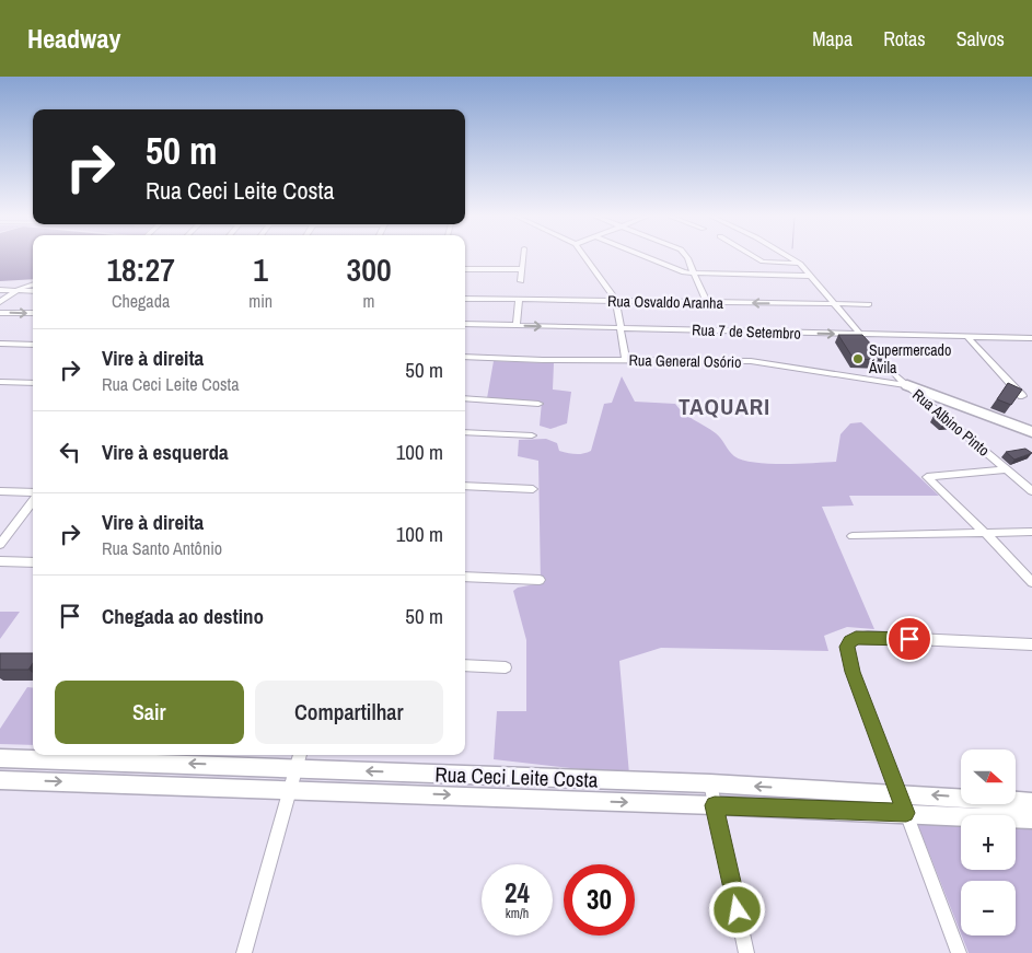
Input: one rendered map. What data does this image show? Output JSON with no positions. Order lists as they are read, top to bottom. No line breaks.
{"streets":{"street":["Rua Osvaldo Aranha","Rua 7 de Setembro","Rua General Osório","Rua Albino Pinto","Rua Ceci Leite Costa"]},"crossings":[["Rua Osvaldo Aranha","Rua Albino Pinto"],["Rua 7 de Setembro","Rua Albino Pinto"],["Rua General Osório","Rua Albino Pinto"]],"districts":["TAQUARI"],"places":["Supermercado Ávila"],"north":"right","page":{"header":"Headway","nav":["Mapa","Rotas","Salvos"],"turn":["50 m","Rua Ceci Leite Costa"],"eta":["18:27","Chegada","1","min","300","m"],"list":[{"name":"Vire à direita","note":"Rua Ceci Leite Costa","value":"50 m"},{"name":"Vire à esquerda","value":"100 m"},{"name":"Vire à direita","note":"Rua Santo Antônio","value":"100 m"},{"name":"Chegada ao destino","value":"50 m"}],"buttons":["Sair","Compartilhar"],"map_buttons":["+","−"],"speed":"24 km/h","limit":"30"}}
